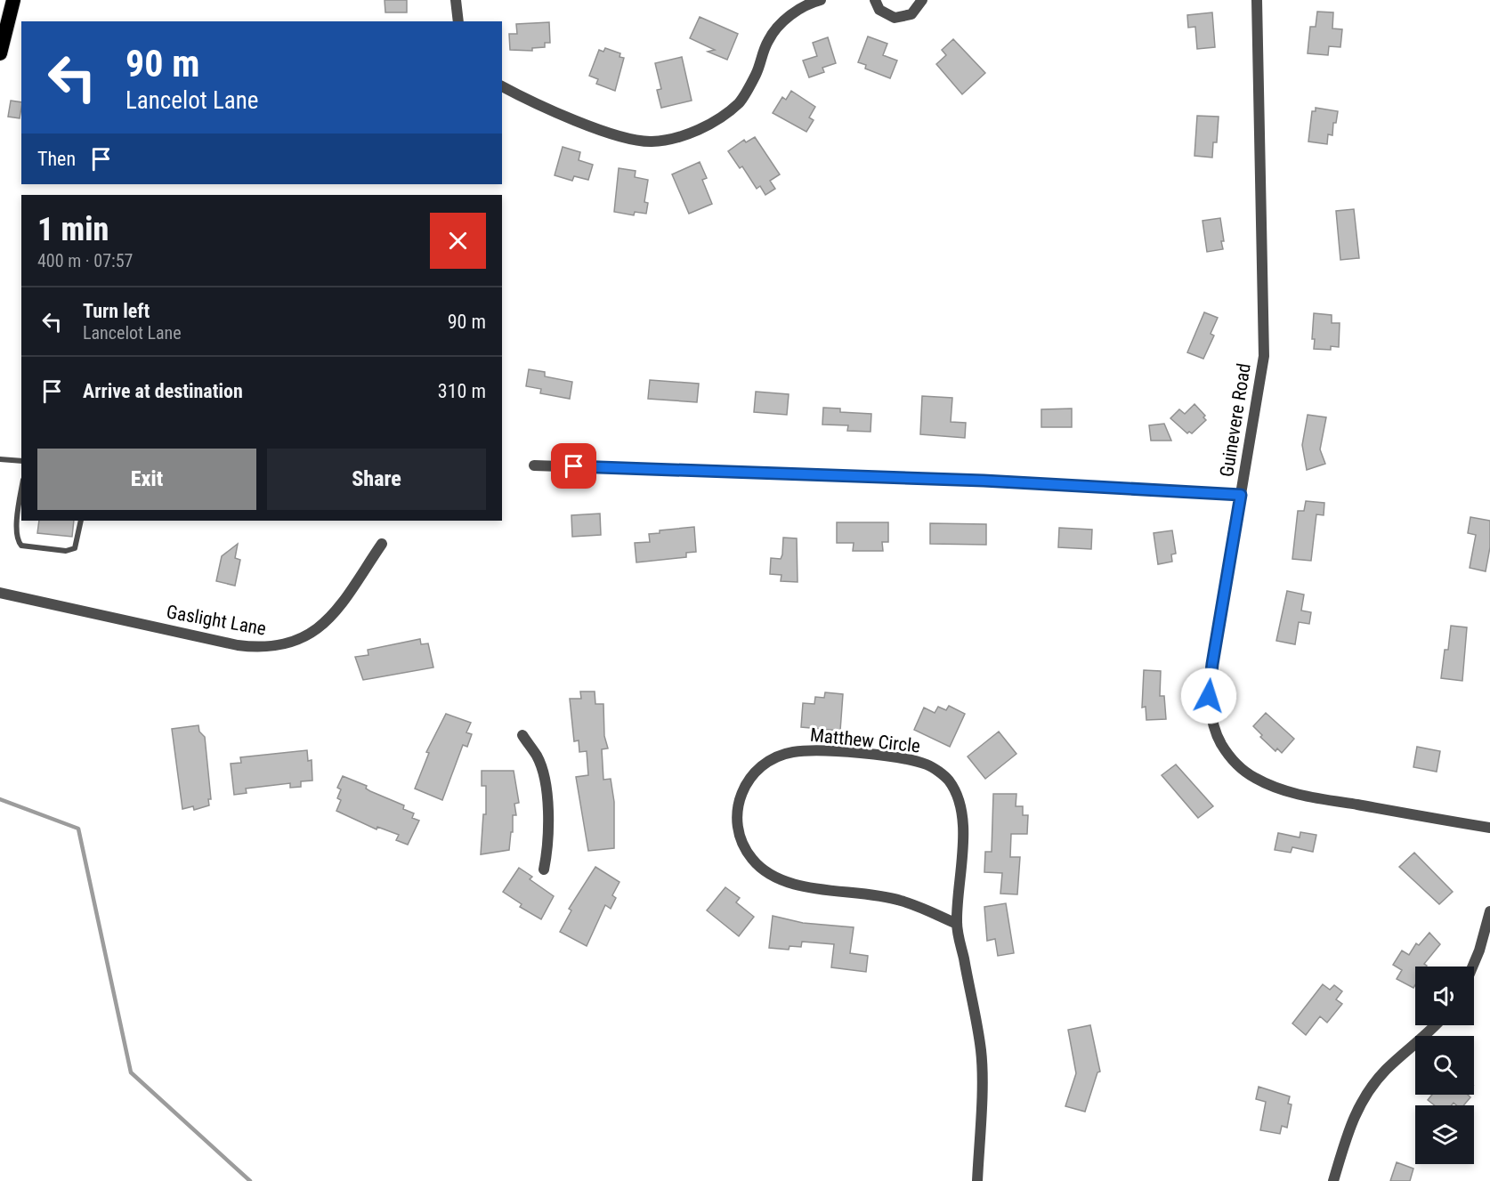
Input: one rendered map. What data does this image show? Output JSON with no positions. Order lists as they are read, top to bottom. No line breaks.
{"streets":{"street":["Guinevere Road","Gaslight Lane","Matthew Circle"]},"page":{"turn":["90 m","Lancelot Lane"],"then":"Then","heading":["1 min","400 m · 07:57"],"list":[{"name":"Turn left","note":"Lancelot Lane","value":"90 m"},{"name":"Arrive at destination","value":"310 m"}],"buttons":["Exit","Share"]}}
